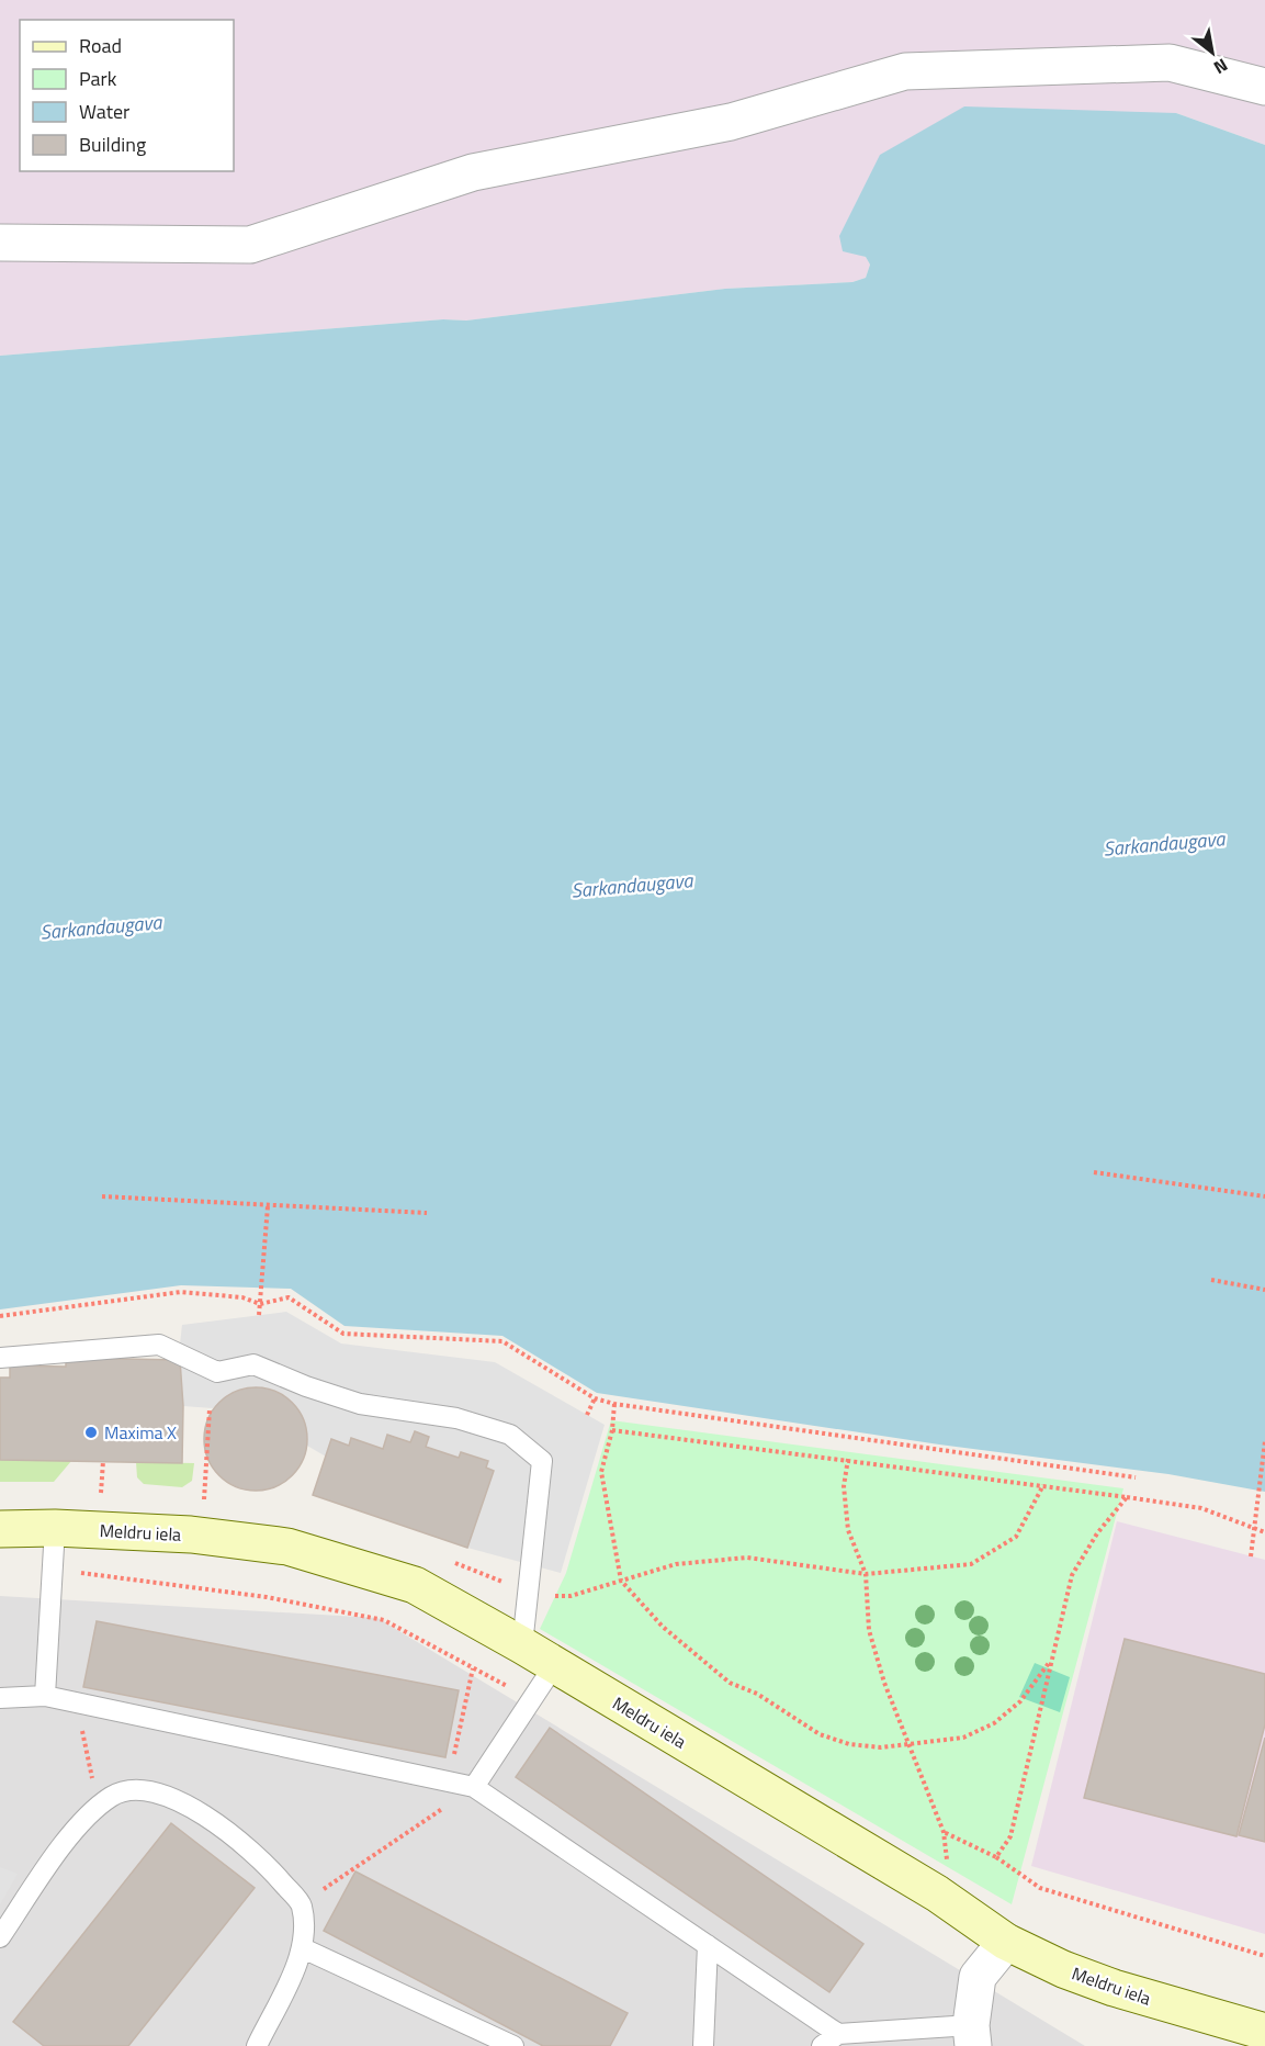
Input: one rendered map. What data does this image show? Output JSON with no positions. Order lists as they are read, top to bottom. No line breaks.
{"streets":{"street":["Meldru iela"]},"water":["Sarkandaugava"],"places":["Maxima X"],"legend":["Road","Park","Water","Building"],"north":"bottom right"}
